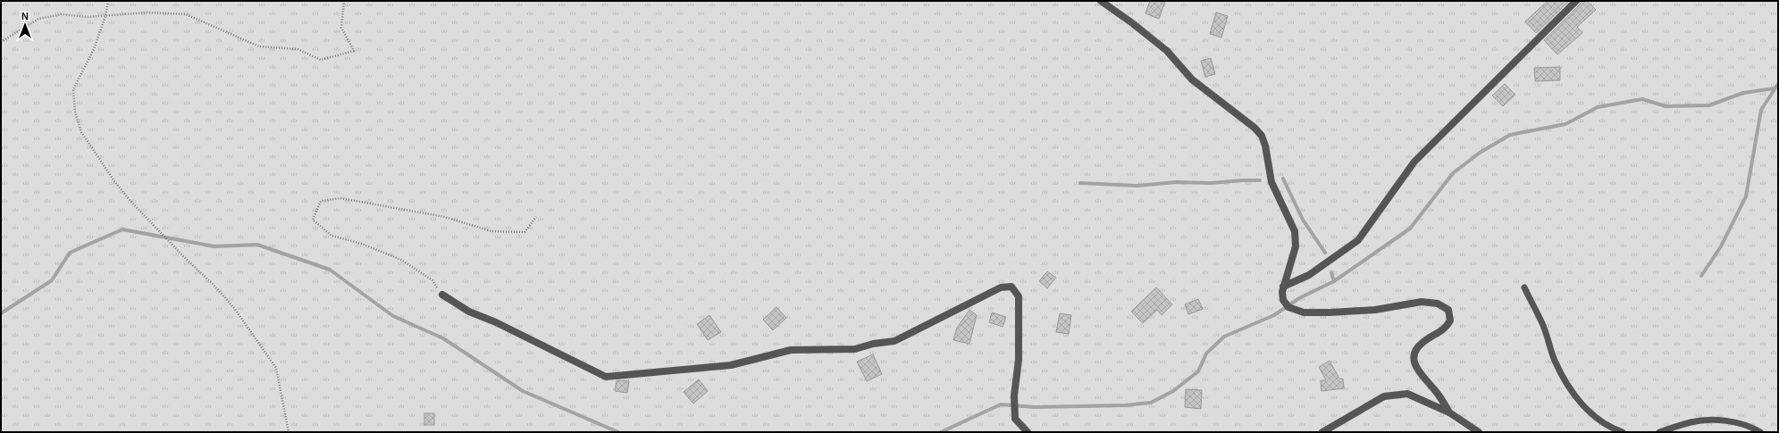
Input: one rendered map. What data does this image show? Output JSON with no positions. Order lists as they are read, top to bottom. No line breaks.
{"north":"top"}
